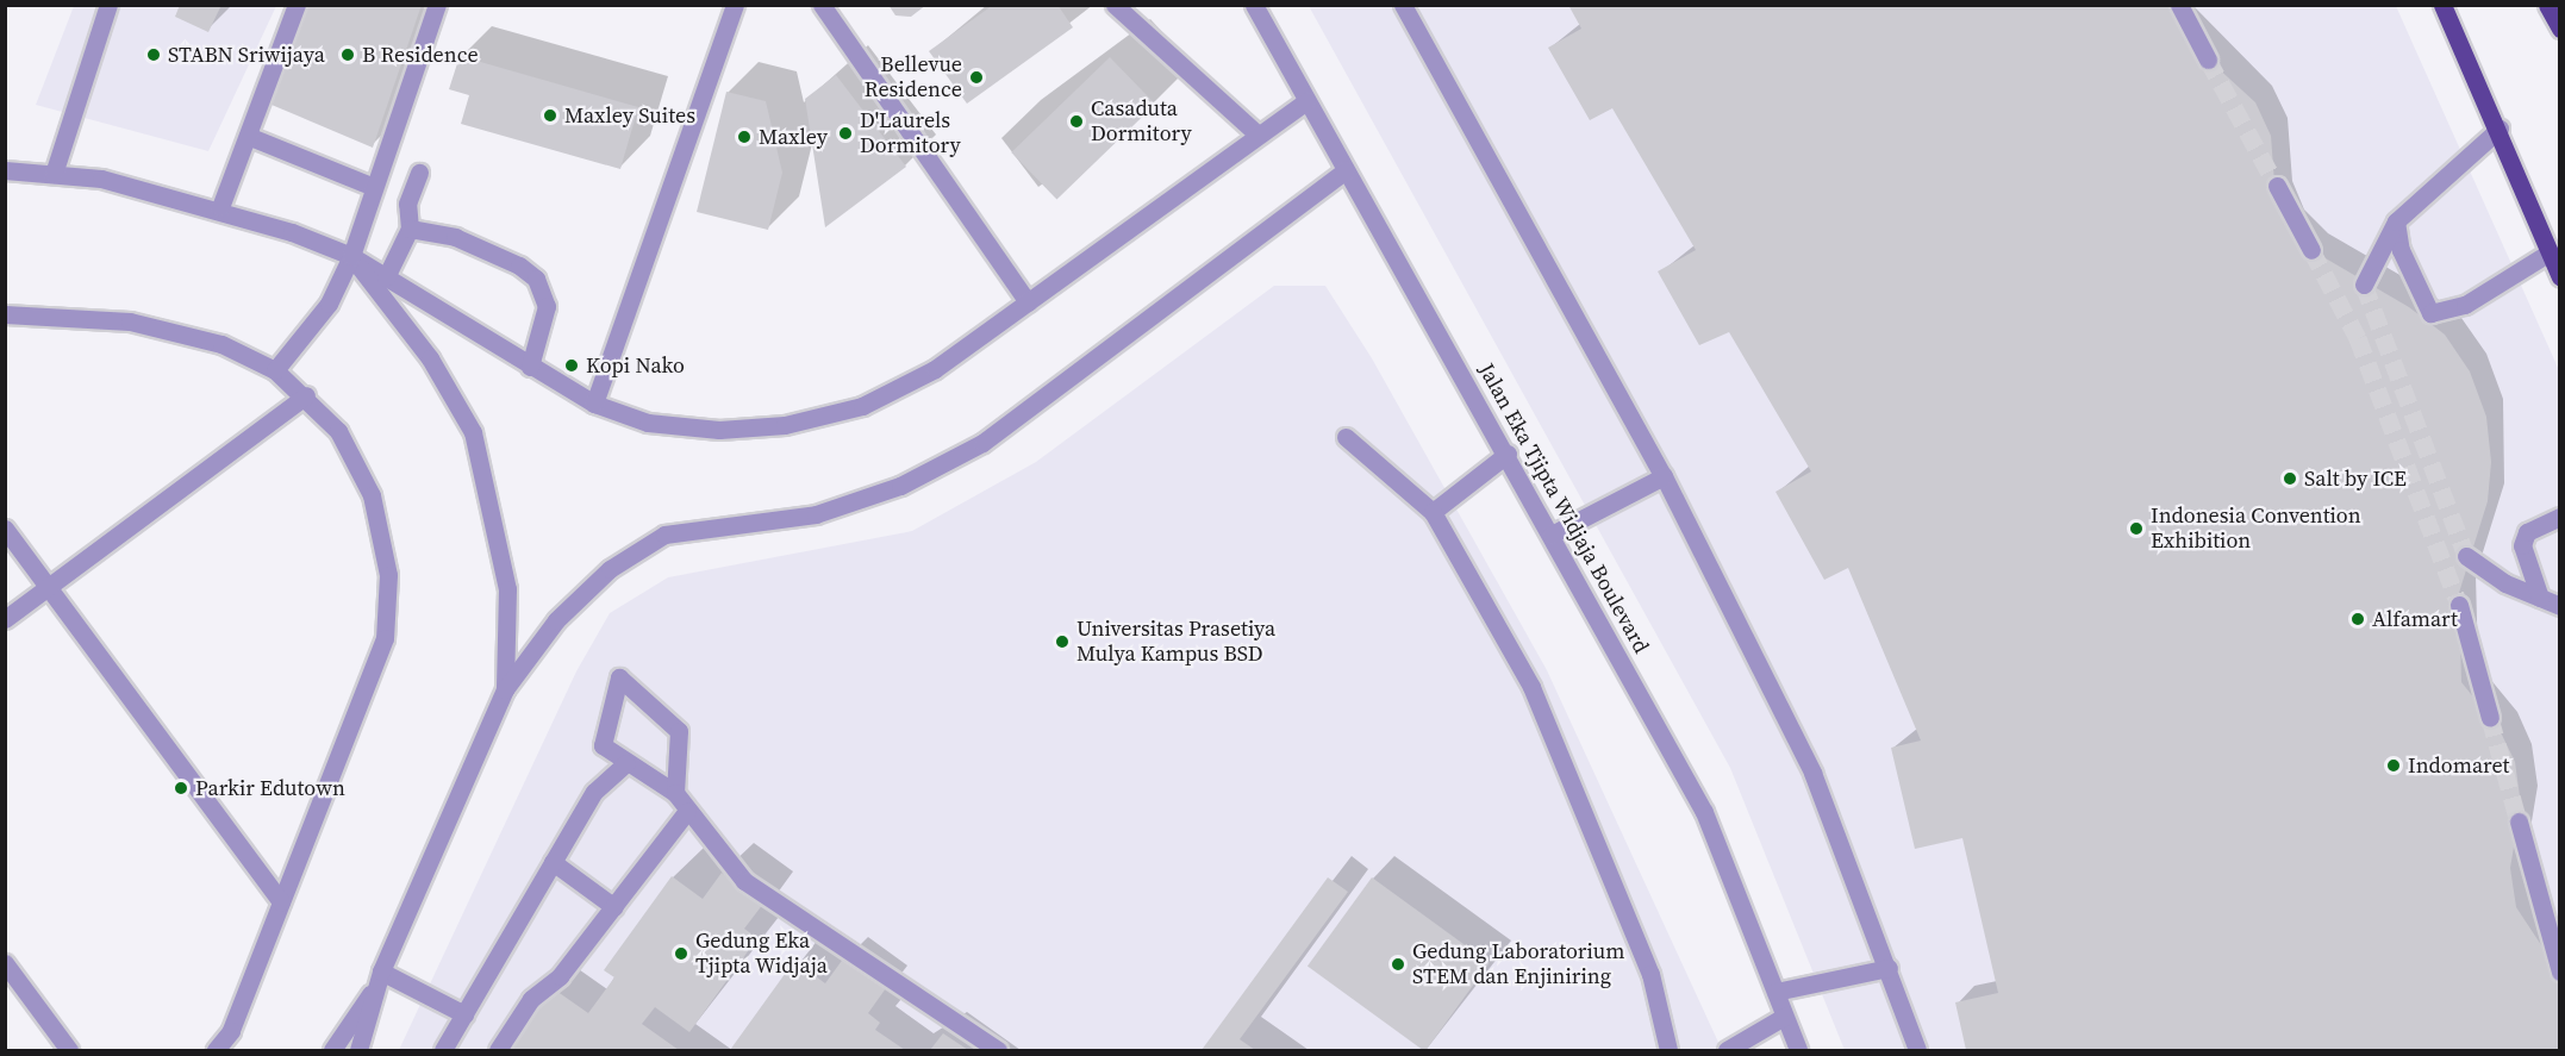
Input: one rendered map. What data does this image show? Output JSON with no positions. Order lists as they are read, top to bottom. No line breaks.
{"streets":{"street":["Jalan Eka Tjipta Widjaja Boulevard"]},"places":["STABN Sriwijaya","B Residence","Bellevue Residence","Maxley Suites","Casaduta Dormitory","D'Laurels Dormitory","Maxley","Kopi Nako","Salt by ICE","Indonesia Convention Exhibition","Alfamart","Universitas Prasetiya Mulya Kampus BSD","Indomaret","Parkir Edutown","Gedung Eka Tjipta Widjaja","Gedung Laboratorium STEM dan Enjiniring"]}
